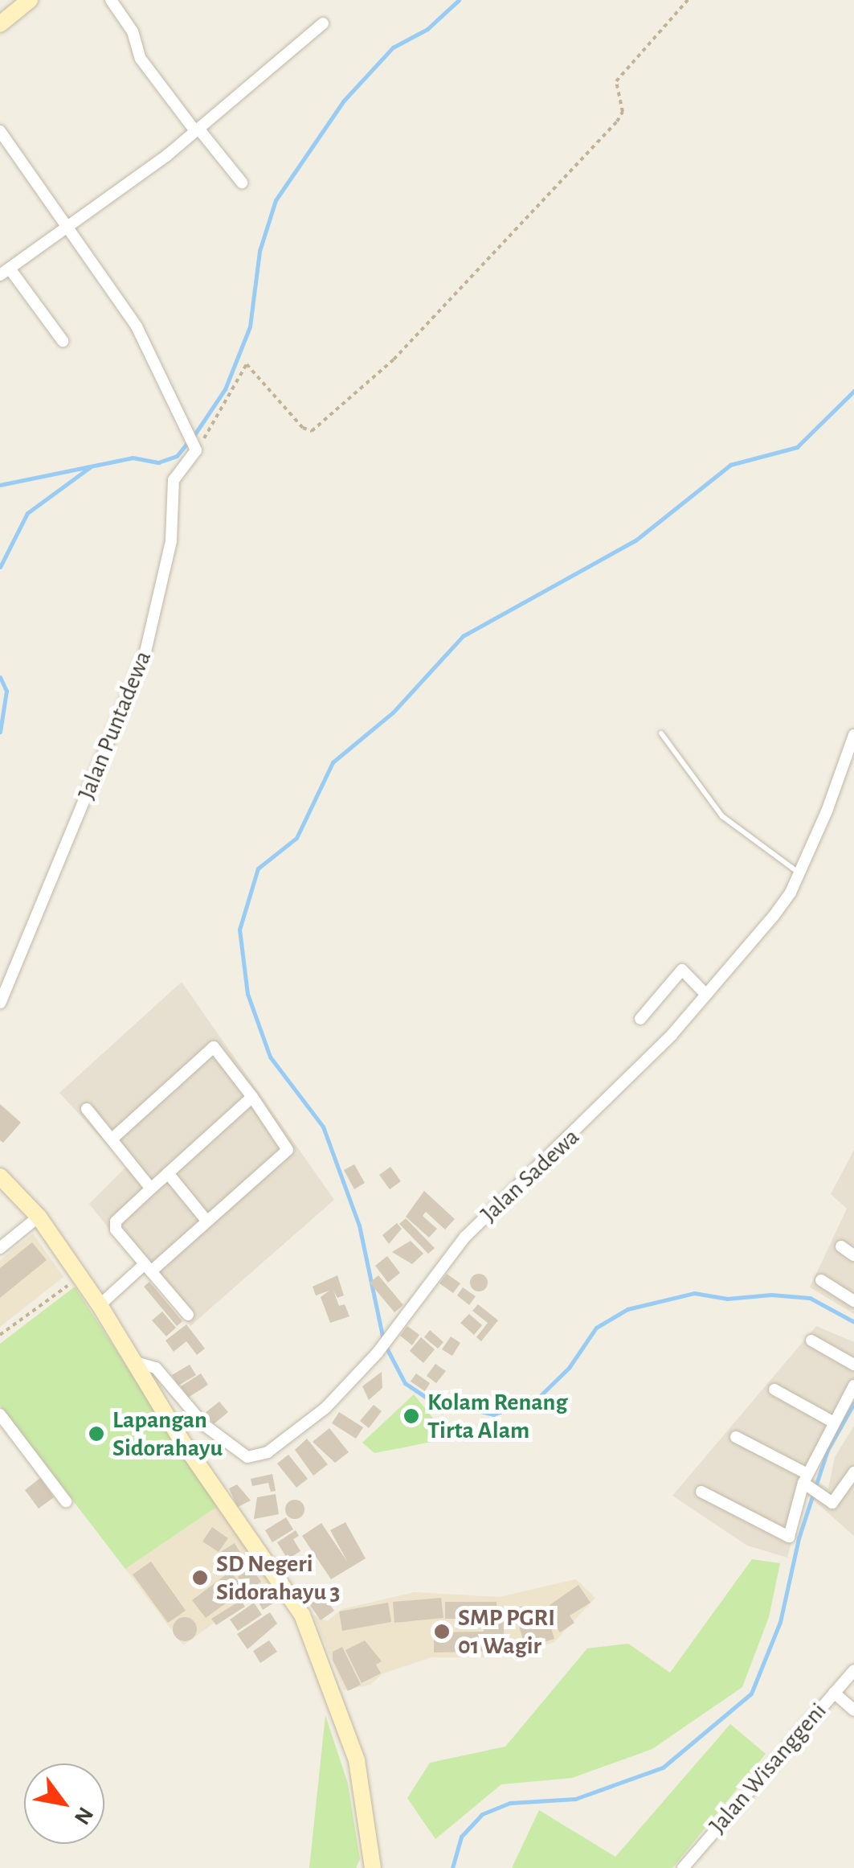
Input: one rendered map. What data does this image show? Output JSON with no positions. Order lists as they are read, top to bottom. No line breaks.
{"streets":{"street":["Jalan Puntadewa","Jalan Sadewa","Jalan Wisanggeni"]},"places":["Kolam Renang Tirta Alam","Lapangan Sidorahayu","SD Negeri Sidorahayu 3","SMP PGRI 01 Wagir"],"north":"bottom right"}
